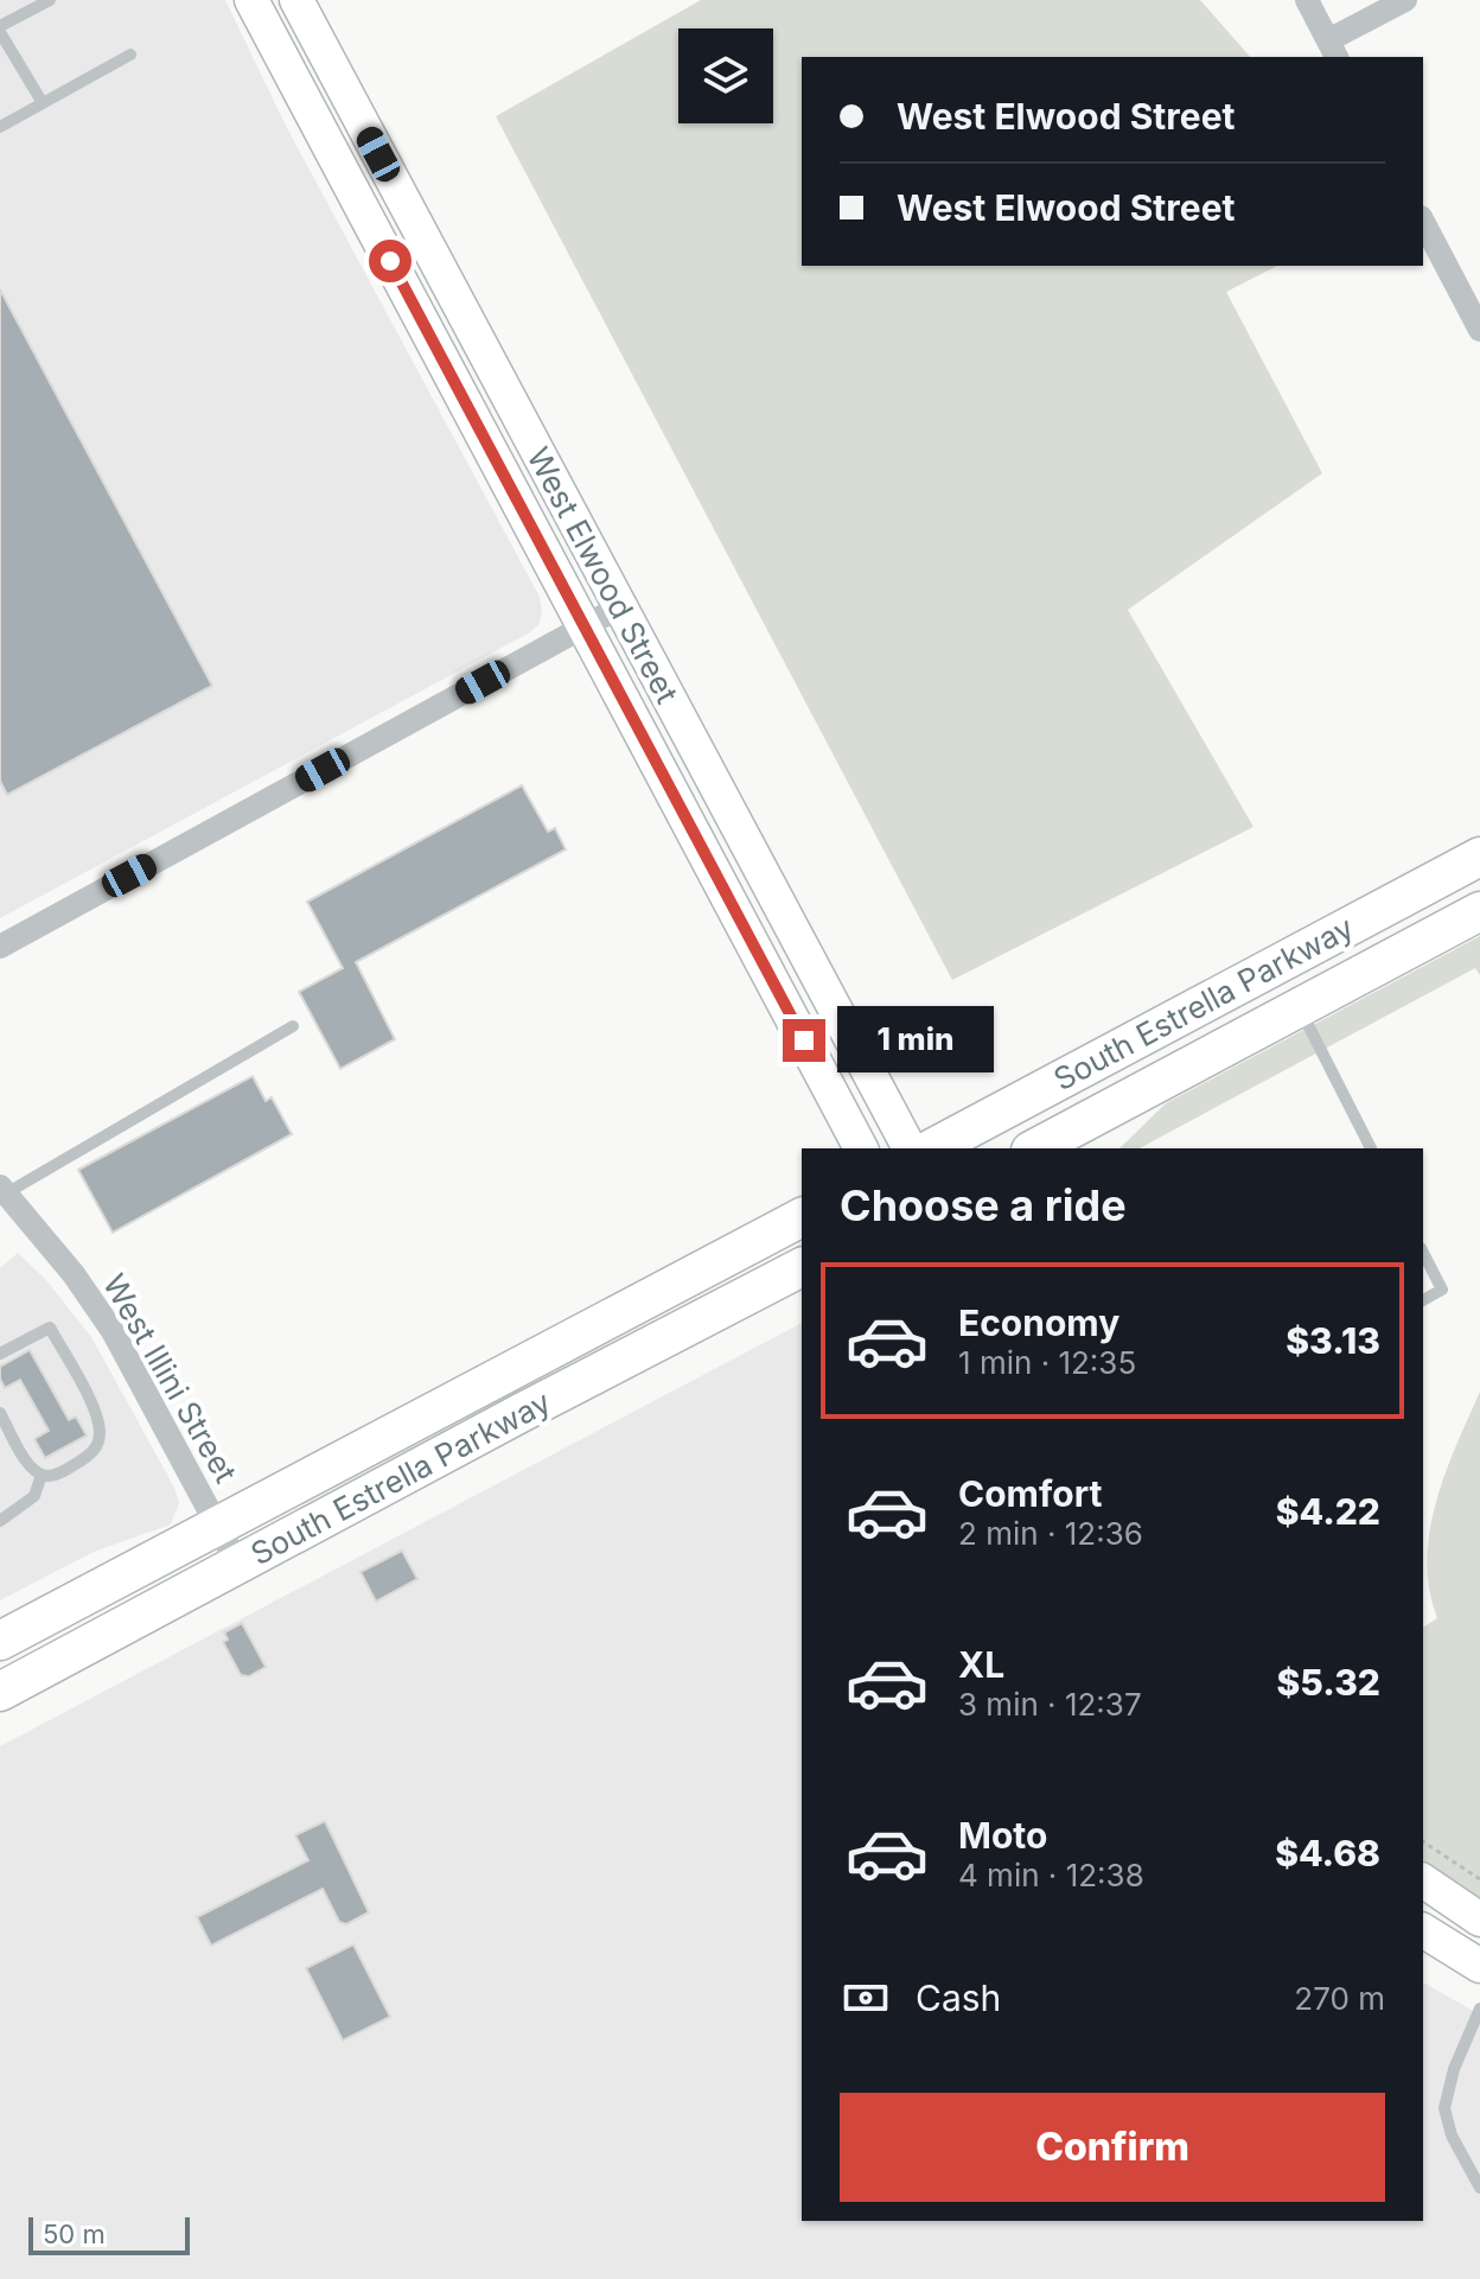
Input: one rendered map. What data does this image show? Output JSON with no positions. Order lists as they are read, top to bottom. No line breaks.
{"streets":{"main road":["West Elwood Street","South Estrella Parkway"],"street":["West Illini Street"]},"crossings":[["South Estrella Parkway","West Illini Street"]],"scale_bar":"50 m","page":{"banner":["West Elwood Street","West Elwood Street"],"bubble":"1 min","heading":"Choose a ride","list":[{"name":"Economy","note":"1 min · 12:35","value":"$3.13"},{"name":"Comfort","note":"2 min · 12:36","value":"$4.22"},{"name":"XL","note":"3 min · 12:37","value":"$5.32"},{"name":"Moto","note":"4 min · 12:38","value":"$4.68"}],"pay":["Cash","270 m"],"buttons":"Confirm","scale":"50 m"}}
